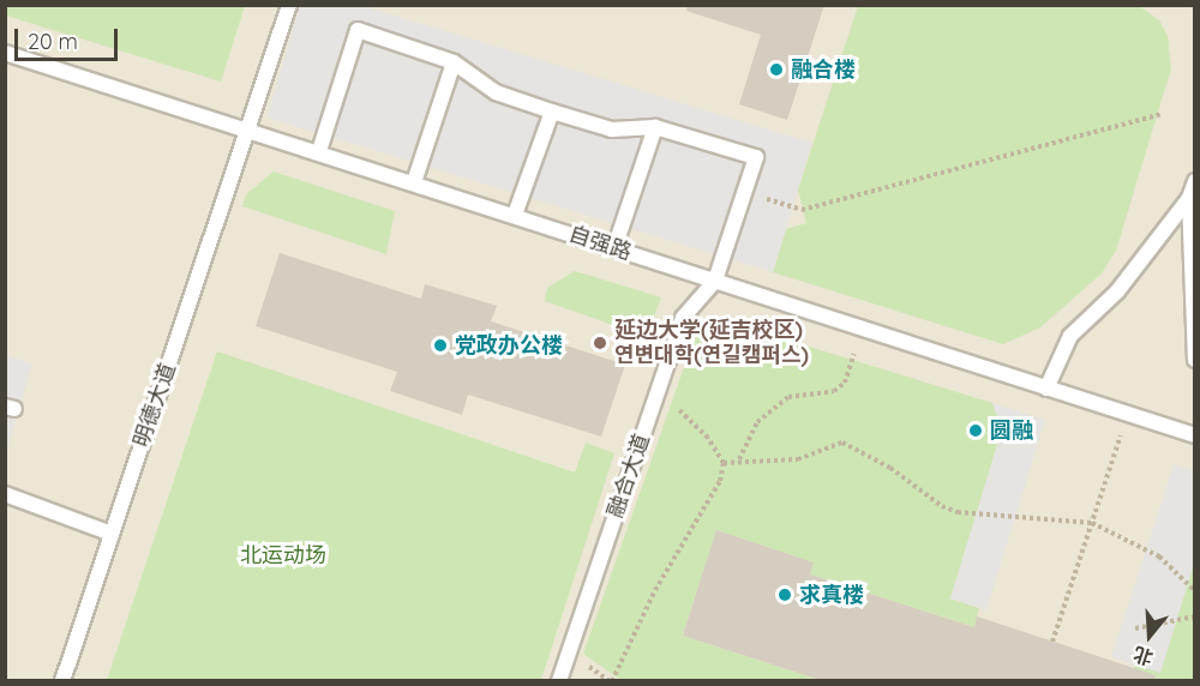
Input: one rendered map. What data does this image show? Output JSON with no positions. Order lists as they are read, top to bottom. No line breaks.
{"streets":{"lane":["自强路","明德大道","融合大道"]},"crossings":[["自强路","明德大道"],["自强路","融合大道"]],"parks":["北运动场"],"places":["融合楼","延边大学(延吉校区) 연변대학(연길캠퍼스)","党政办公楼","圆融","求真楼"],"scale_bar":"20 m","north":"bottom"}
